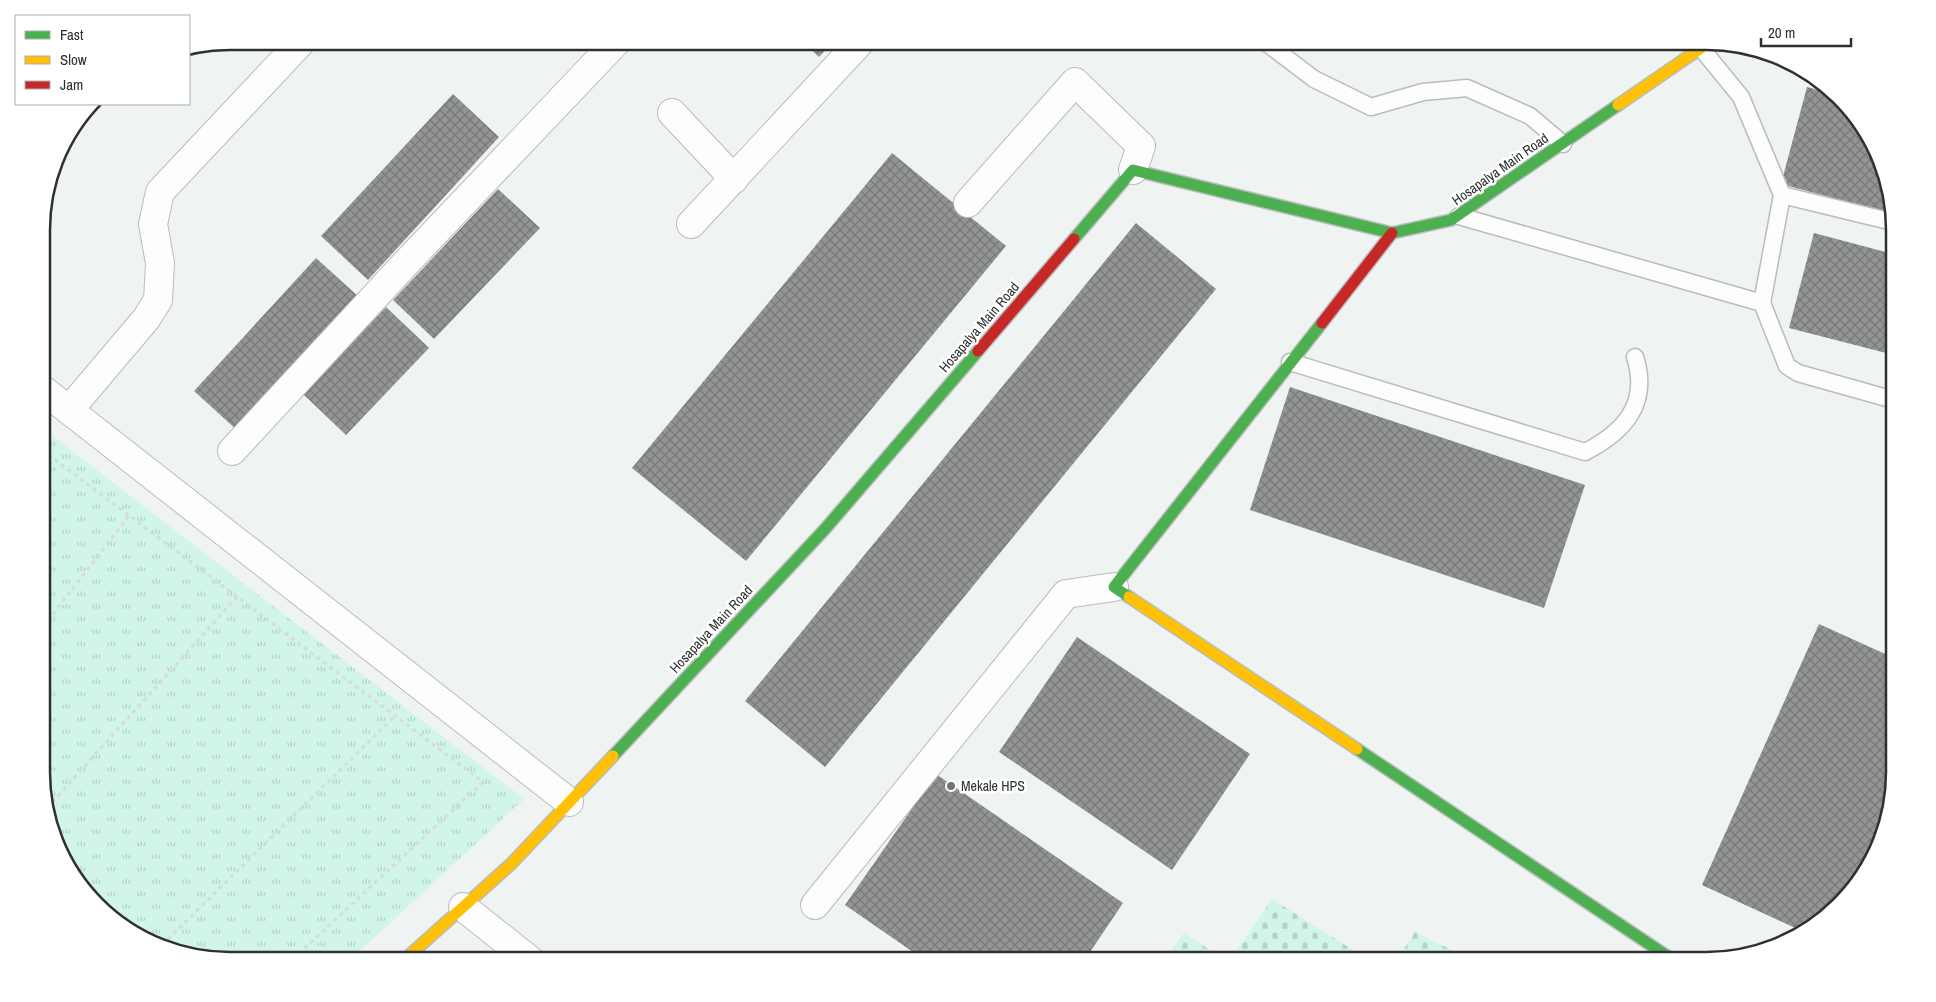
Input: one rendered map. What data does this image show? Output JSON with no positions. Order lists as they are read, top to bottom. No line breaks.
{"streets":{"street":["Hosapalya Main Road"]},"places":["Mekale HPS"],"legend":["Fast","Slow","Jam"],"scale_bar":"20 m"}
